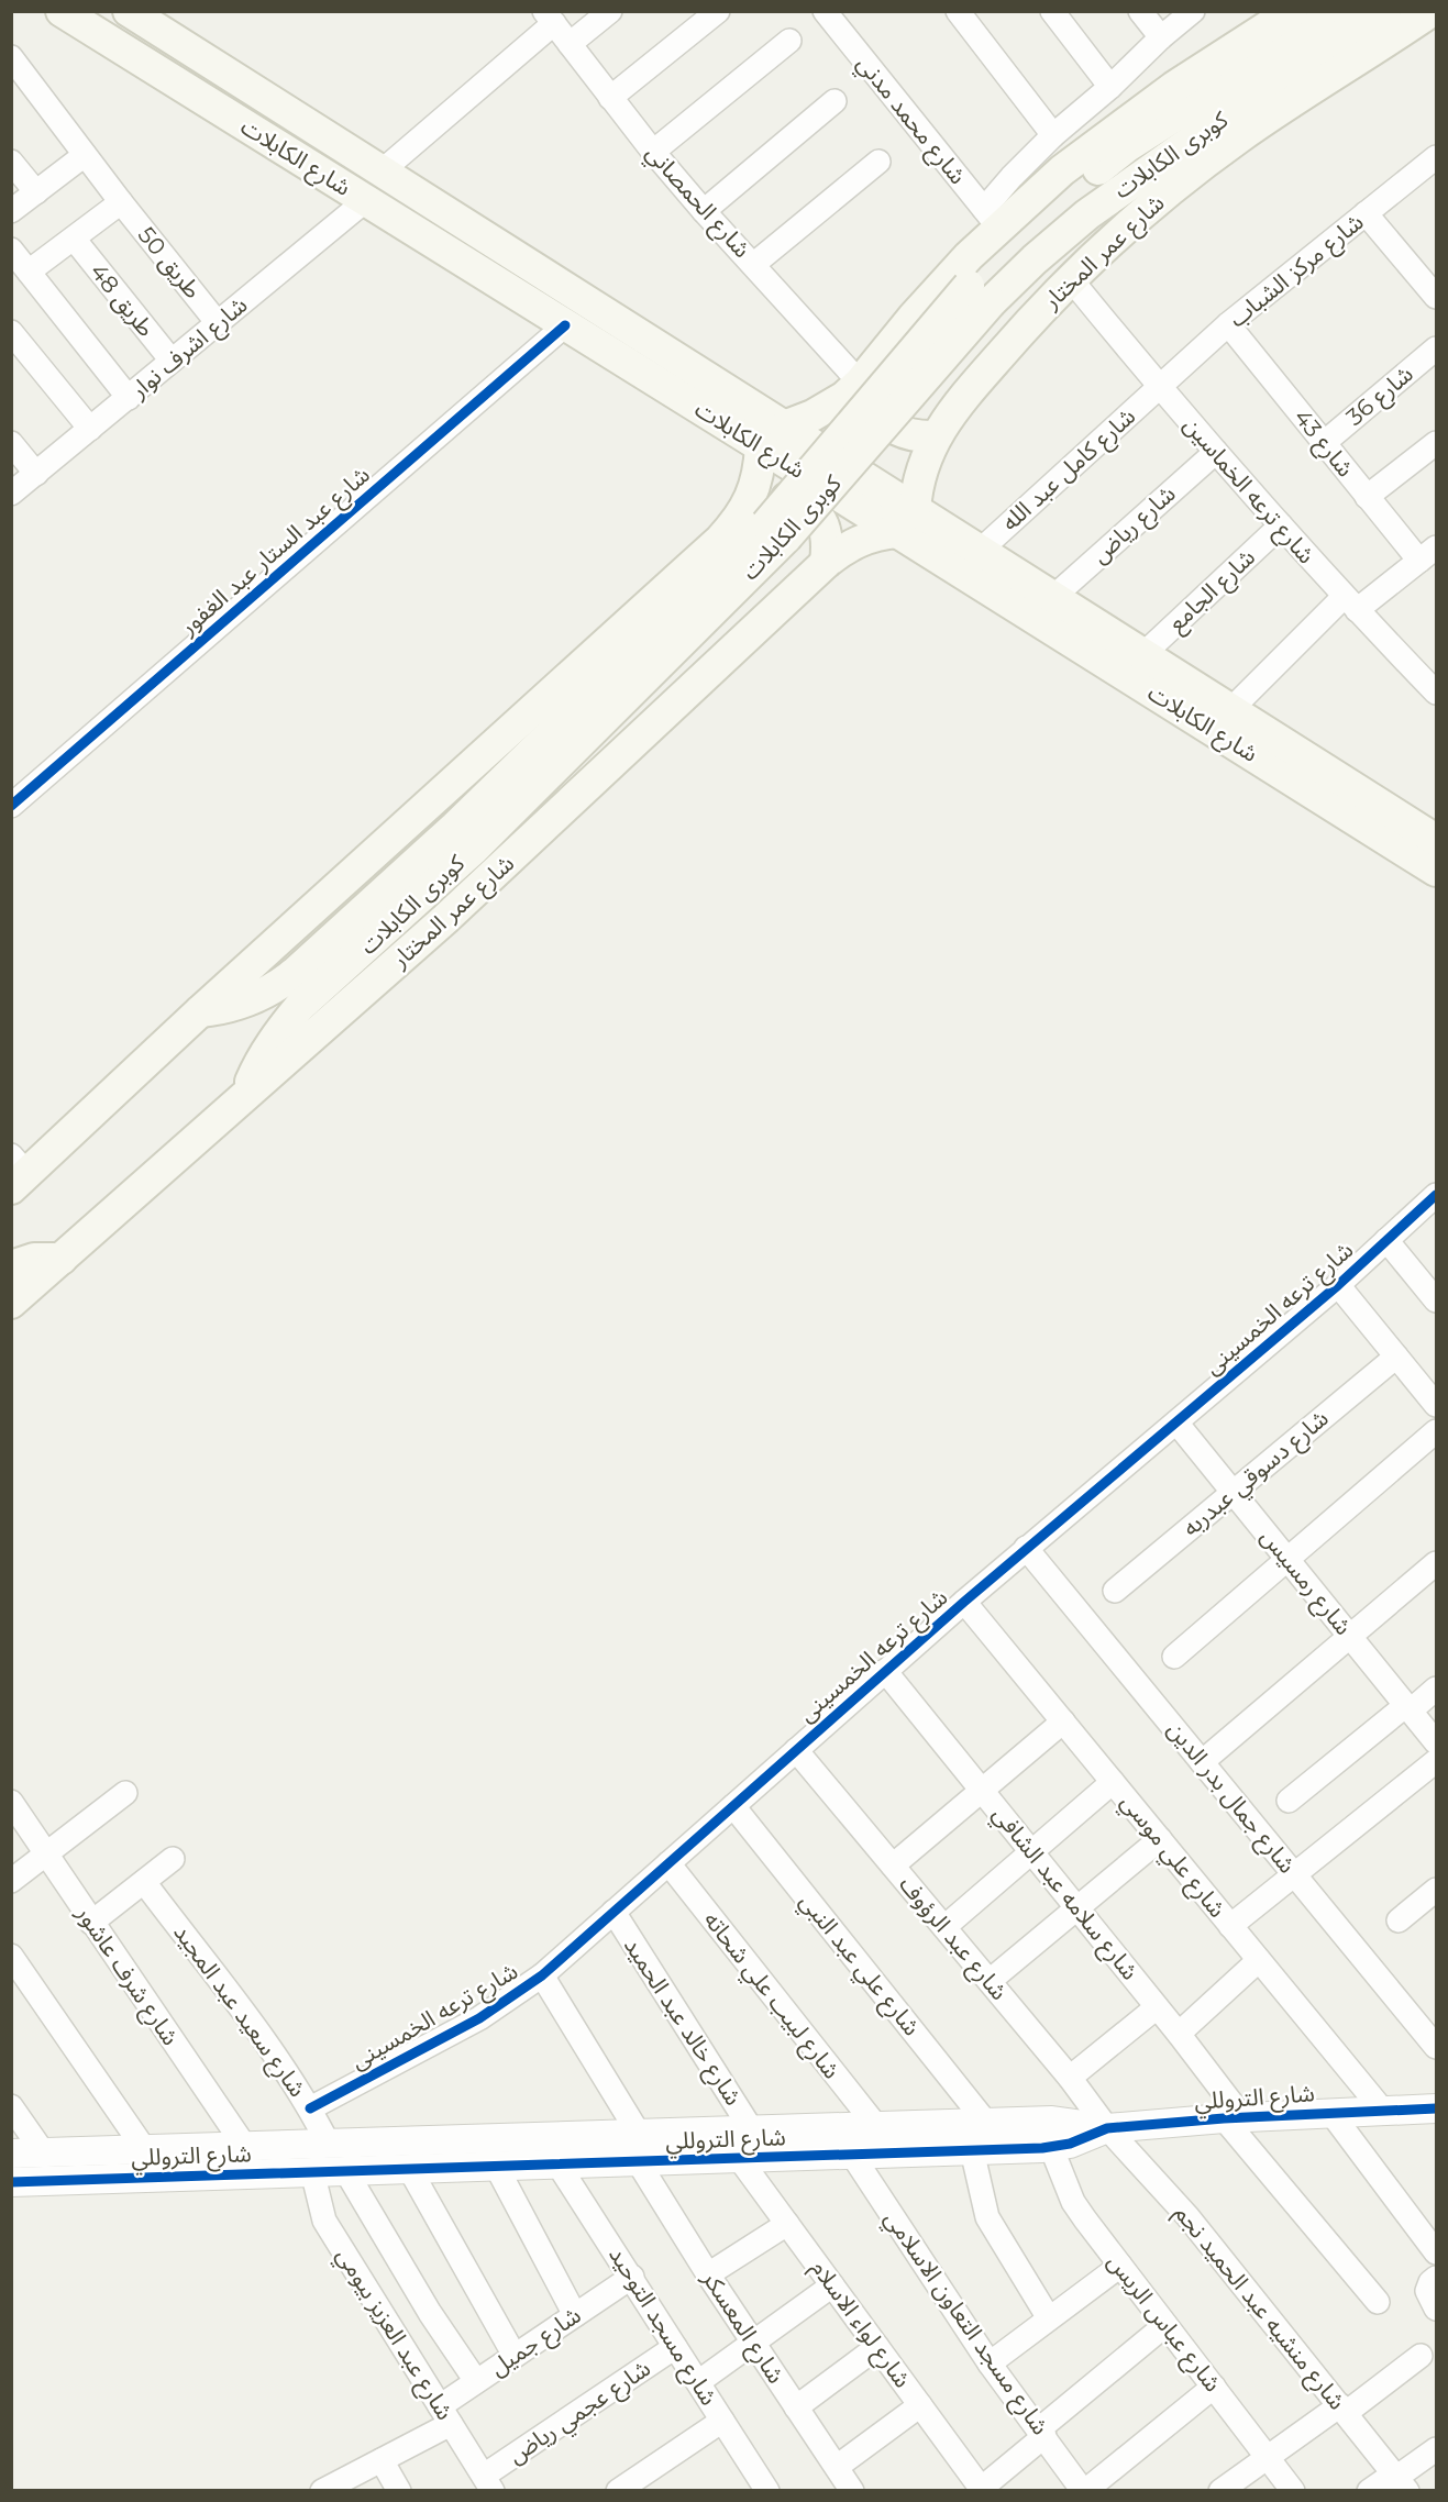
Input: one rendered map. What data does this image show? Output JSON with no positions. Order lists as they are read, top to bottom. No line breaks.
{"streets":{"main road":["كوبرى الكابلات","شارع الكابلات","شارع عمر المختار"],"street":["شارع محمد مدني","شارع الحمصاني","طريق 50","شارع مركز الشباب","طريق 48","شارع اشرف نوار","شارع 36","شارع 43","شارع كامل عبد الله","شارع ترعه الخماسين","شارع رياض","شارع عبد الستار عبد الغفور","شارع الجامع","شارع ترعه الخمسينى","شارع دسوقي عبدربه","شارع رمسيس","شارع جمال بدر الدين","شارع علي موسي","شارع سلامه عبد الشافي","شارع عبد الرؤوف","شارع علي عبد النبي","شارع شرف عاشور","شارع لبيب علي شحاته","شارع سعيد عبد المجيد","شارع خالد عبد الحميد","شارع التروللي","شارع منشيه عبد الحميد نجم","شارع مسجد التعاون الاسلامي","شارع عباس الريس","شارع لواء الاسلام","شارع مسجد التوحيد","شارع المعسكر","شارع عبد العزيز بيومي","شارع جميل","شارع عجمي رياض"]},"crossings":[["كوبرى الكابلات","شارع عمر المختار"],["شارع الكابلات","شارع عمر المختار"],["شارع الكابلات","شارع اشرف نوار"],["شارع الكابلات","شارع كامل عبد الله"],["شارع الكابلات","شارع رياض"],["شارع الكابلات","شارع عبد الستار عبد الغفور"],["شارع الكابلات","شارع الجامع"],["شارع عمر المختار","شارع ترعه الخماسين"],["طريق 50","شارع اشرف نوار"],["شارع مركز الشباب","شارع 43"],["شارع مركز الشباب","شارع كامل عبد الله"],["شارع مركز الشباب","شارع ترعه الخماسين"],["طريق 48","شارع اشرف نوار"],["شارع 36","شارع 43"],["شارع كامل عبد الله","شارع ترعه الخماسين"],["شارع ترعه الخماسين","شارع رياض"],["شارع ترعه الخماسين","شارع الجامع"],["شارع ترعه الخمسينى","شارع رمسيس"],["شارع ترعه الخمسينى","شارع جمال بدر الدين"],["شارع ترعه الخمسينى","شارع علي موسي"],["شارع ترعه الخمسينى","شارع سلامه عبد الشافي"],["شارع ترعه الخمسينى","شارع عبد الرؤوف"],["شارع ترعه الخمسينى","شارع علي عبد النبي"],["شارع ترعه الخمسينى","شارع لبيب علي شحاته"],["شارع ترعه الخمسينى","شارع سعيد عبد المجيد"],["شارع ترعه الخمسينى","شارع خالد عبد الحميد"],["شارع ترعه الخمسينى","شارع المعسكر"],["شارع دسوقي عبدربه","شارع رمسيس"],["شارع علي موسي","شارع التروللي"],["شارع سلامه عبد الشافي","شارع التروللي"],["شارع عبد الرؤوف","شارع التروللي"],["شارع عبد الرؤوف","شارع منشيه عبد الحميد نجم"],["شارع علي عبد النبي","شارع التروللي"],["شارع شرف عاشور","شارع التروللي"],["شارع لبيب علي شحاته","شارع التروللي"],["شارع سعيد عبد المجيد","شارع التروللي"],["شارع خالد عبد الحميد","شارع التروللي"],["شارع التروللي","شارع منشيه عبد الحميد نجم"],["شارع التروللي","شارع مسجد التعاون الاسلامي"],["شارع التروللي","شارع عباس الريس"],["شارع التروللي","شارع لواء الاسلام"],["شارع التروللي","شارع مسجد التوحيد"],["شارع التروللي","شارع المعسكر"],["شارع التروللي","شارع عبد العزيز بيومي"],["شارع مسجد التوحيد","شارع جميل"],["شارع مسجد التوحيد","شارع عجمي رياض"],["شارع عبد العزيز بيومي","شارع جميل"],["شارع عبد العزيز بيومي","شارع عجمي رياض"]]}
